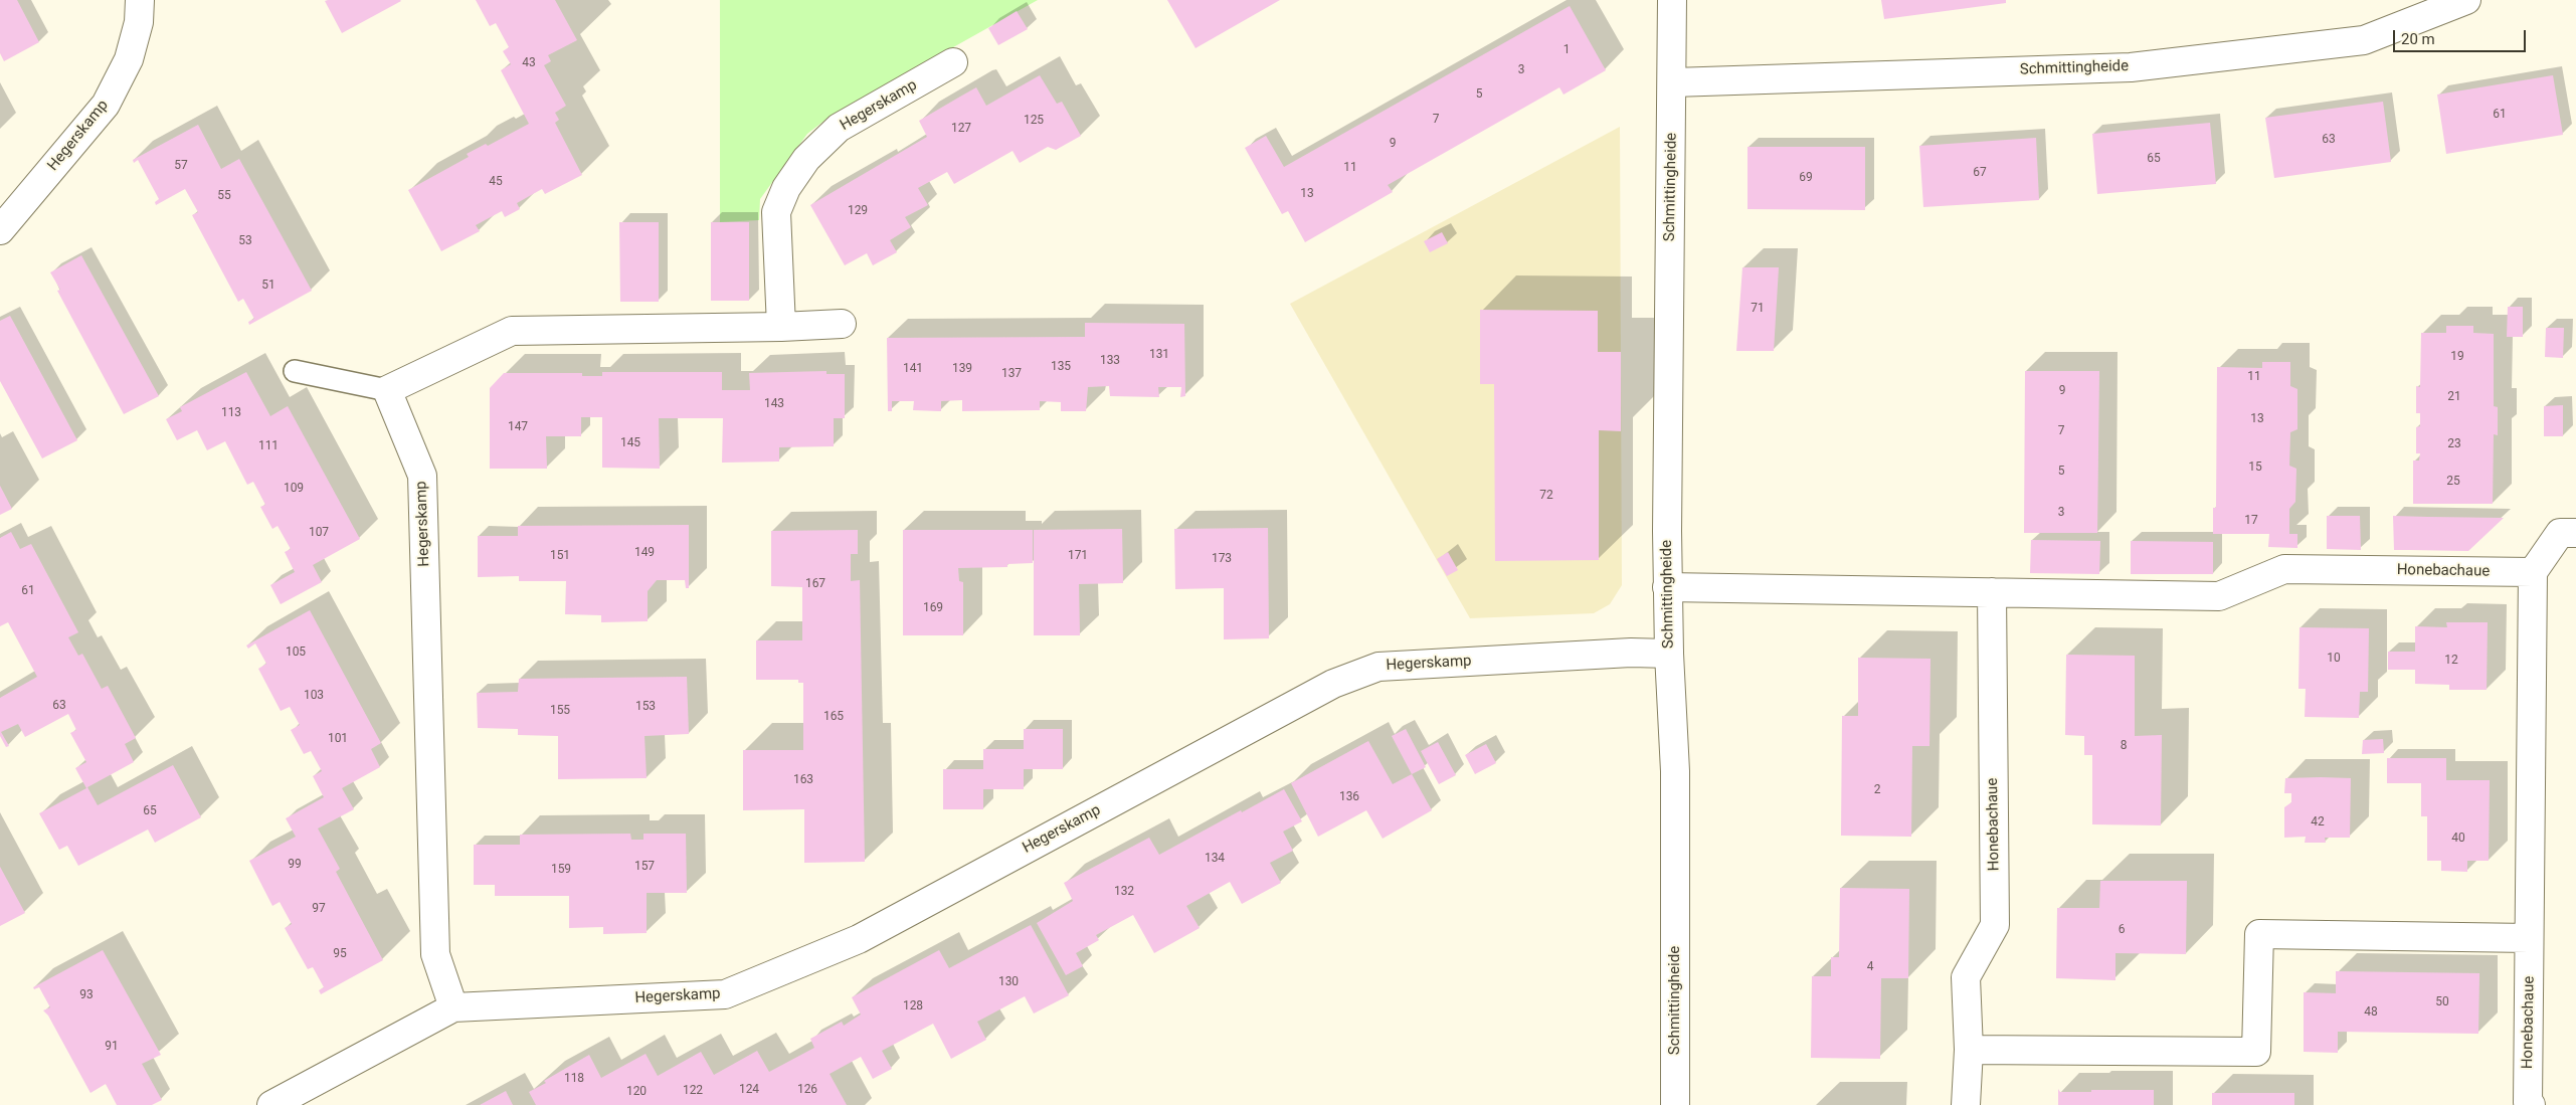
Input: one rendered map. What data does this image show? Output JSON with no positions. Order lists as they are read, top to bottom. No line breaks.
{"streets":{"street":["Schmittingheide","Hegerskamp","Honebachaue"]},"crossings":[["Schmittingheide","Hegerskamp"],["Schmittingheide","Honebachaue"]],"house_numbers":["1","43","3","5","61","7","125","127","63","9","65","57","11","67","69","45","13","55","129","53","51","71","131","19","133","135","141","139","137","11","9","21","143","113","13","147","7","145","23","111","15","5","25","109","72","3","17","107","149","151","171","173","167","61","169","105","10","12","103","63","153","155","165","101","8","163","2","136","65","42","40","134","99","157","159","132","97","6","95","4","130","93","50","128","48","91","118","124","126","122","120"],"scale_bar":"20 m"}
